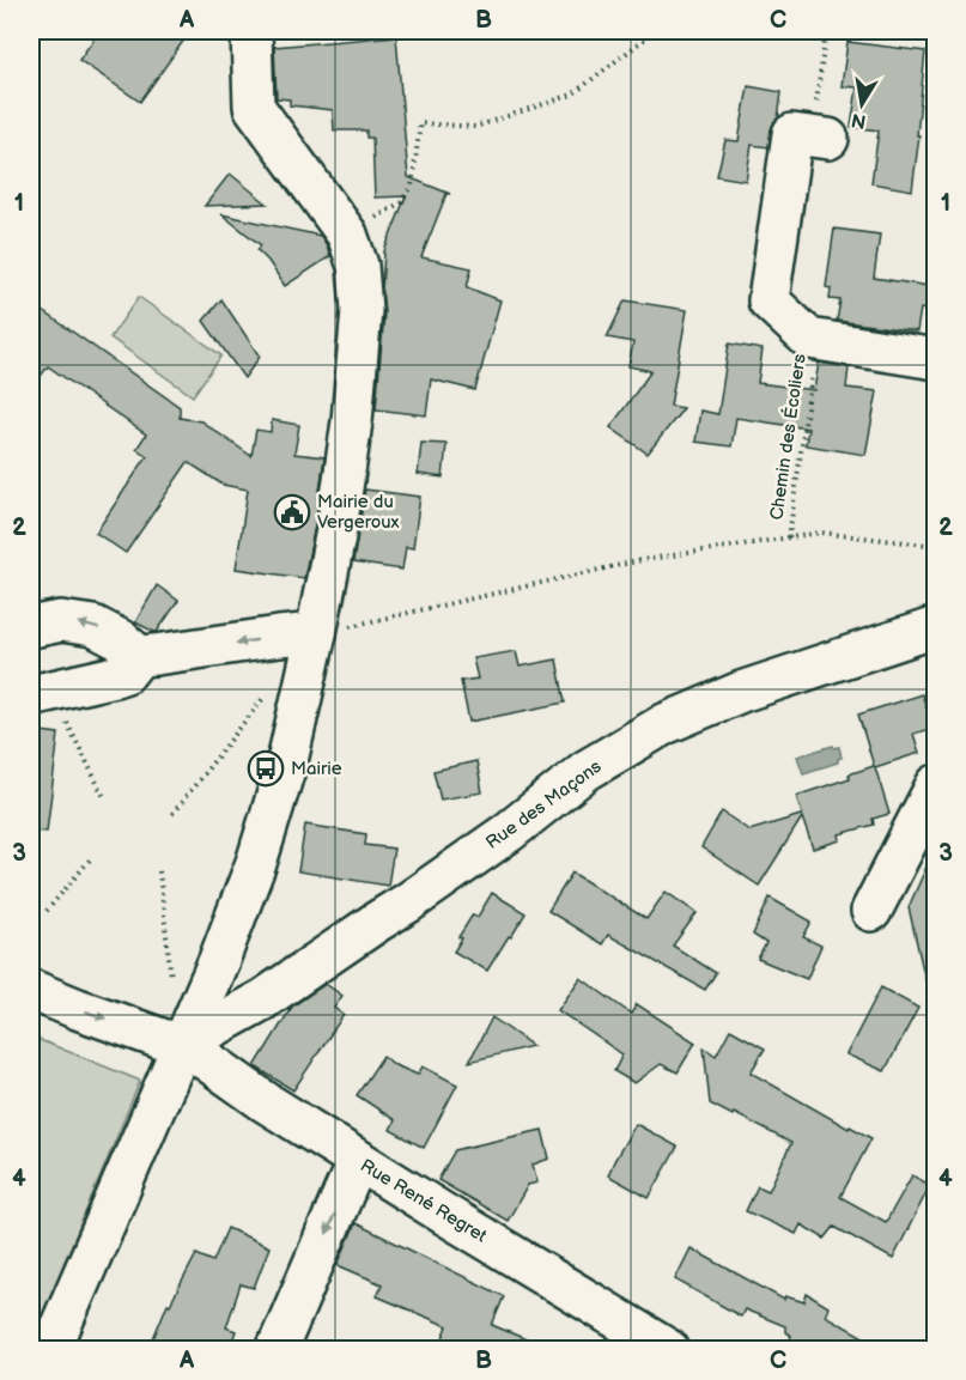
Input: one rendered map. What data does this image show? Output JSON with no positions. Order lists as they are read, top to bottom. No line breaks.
{"streets":{"street":["Rue des Maçons","Rue René Regret"],"path":["Chemin des Écoliers"]},"crossings":[["Rue des Maçons","Rue René Regret"]],"places":{"public building":["Mairie du Vergeroux"],"bus stop":["Mairie"]},"north":"bottom","grid":{"columns":["A","B","C"],"rows":["1","2","3","4"]}}
